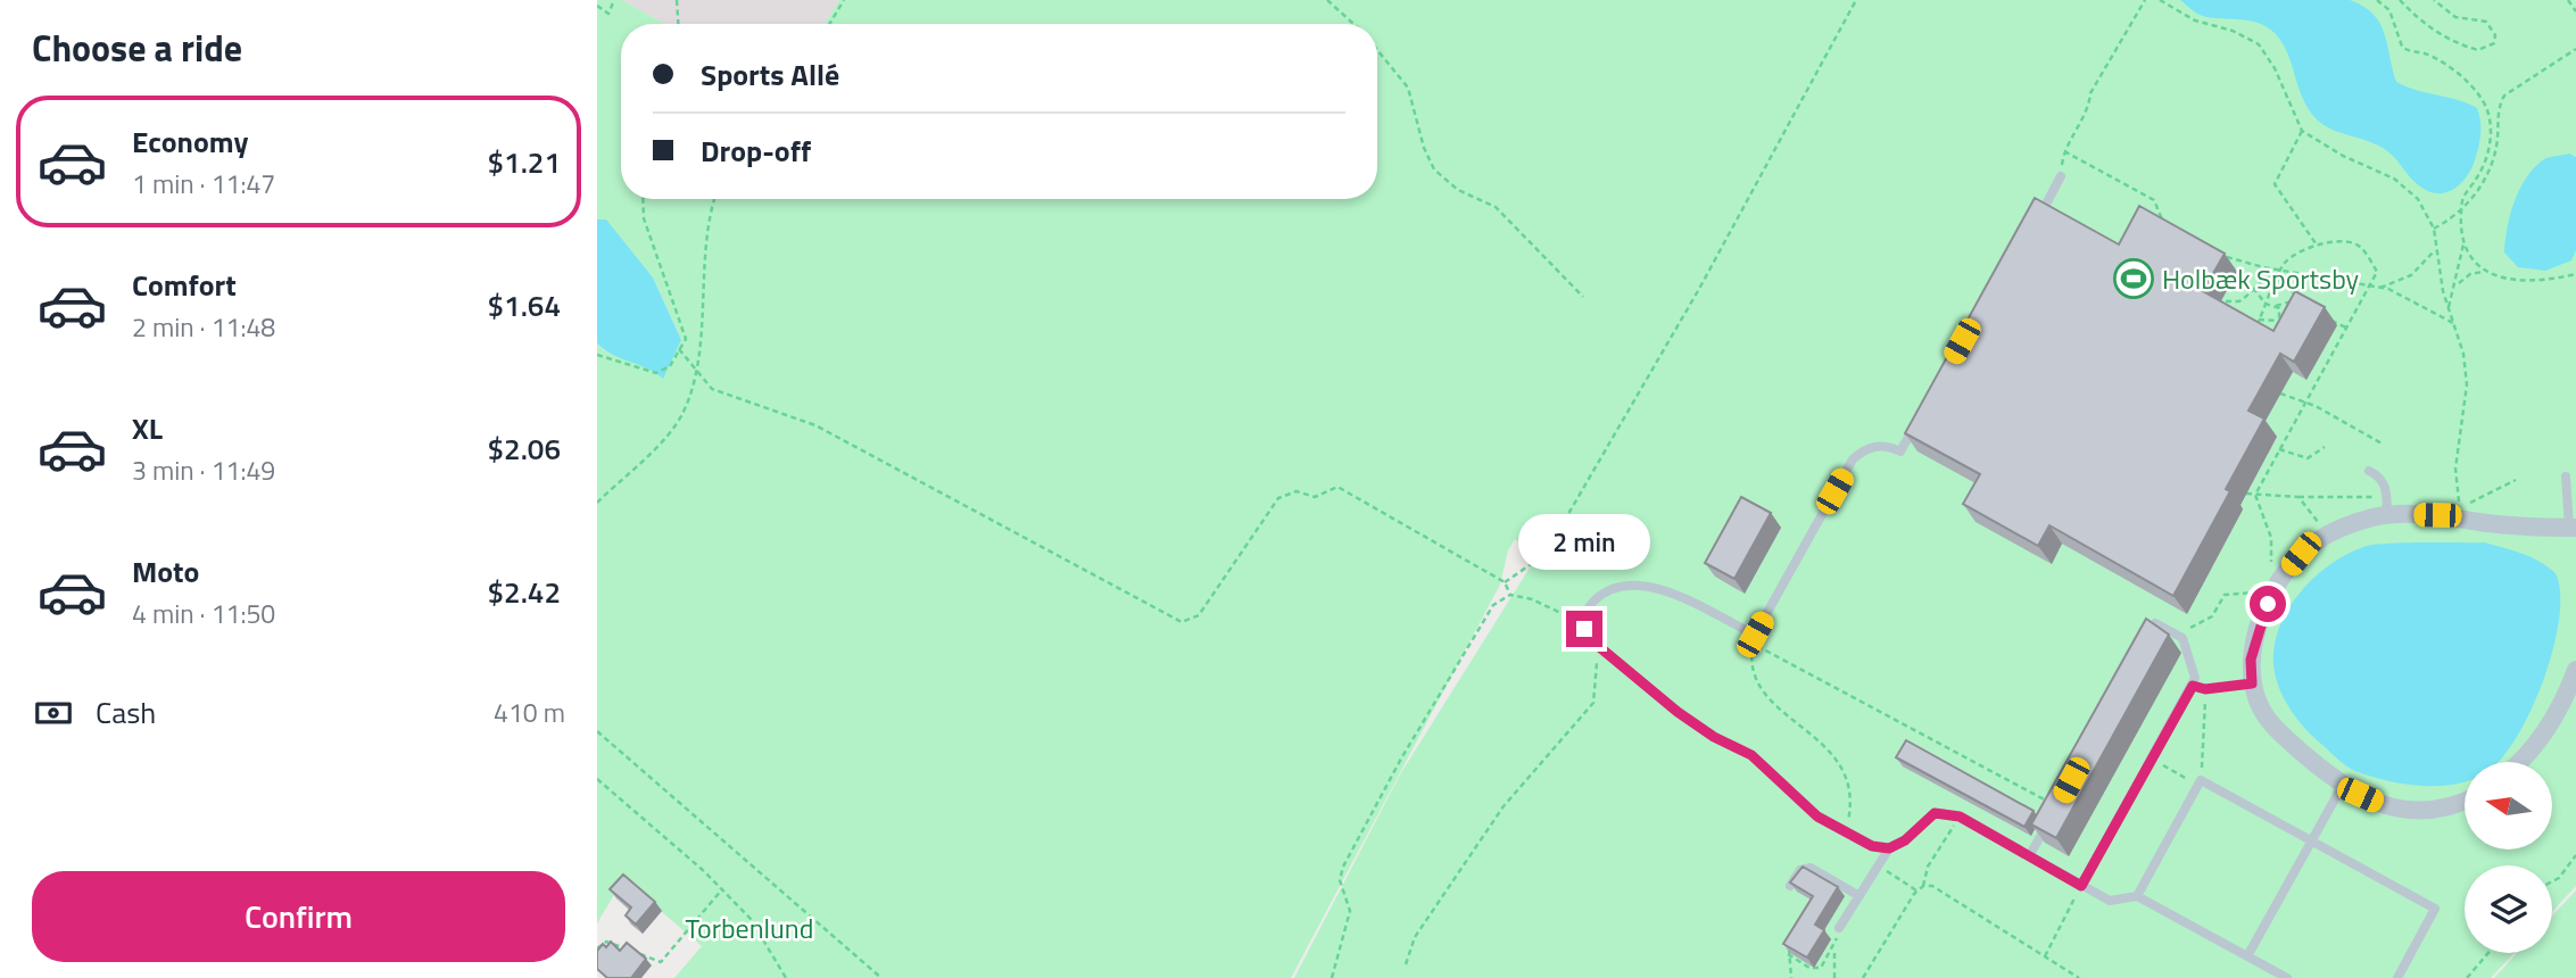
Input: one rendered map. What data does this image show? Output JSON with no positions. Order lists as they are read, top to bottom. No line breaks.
{"parks":["Torbenlund"],"places":{"sports":["Holbæk Sportsby"]},"north":"left","page":{"heading":"Choose a ride","banner":["Sports Allé","Drop-off"],"list":[{"name":"Economy","note":"1 min · 11:47","value":"$1.21"},{"name":"Comfort","note":"2 min · 11:48","value":"$1.64"},{"name":"XL","note":"3 min · 11:49","value":"$2.06"},{"name":"Moto","note":"4 min · 11:50","value":"$2.42"}],"bubble":"2 min","pay":["Cash","410 m"],"buttons":"Confirm"}}
